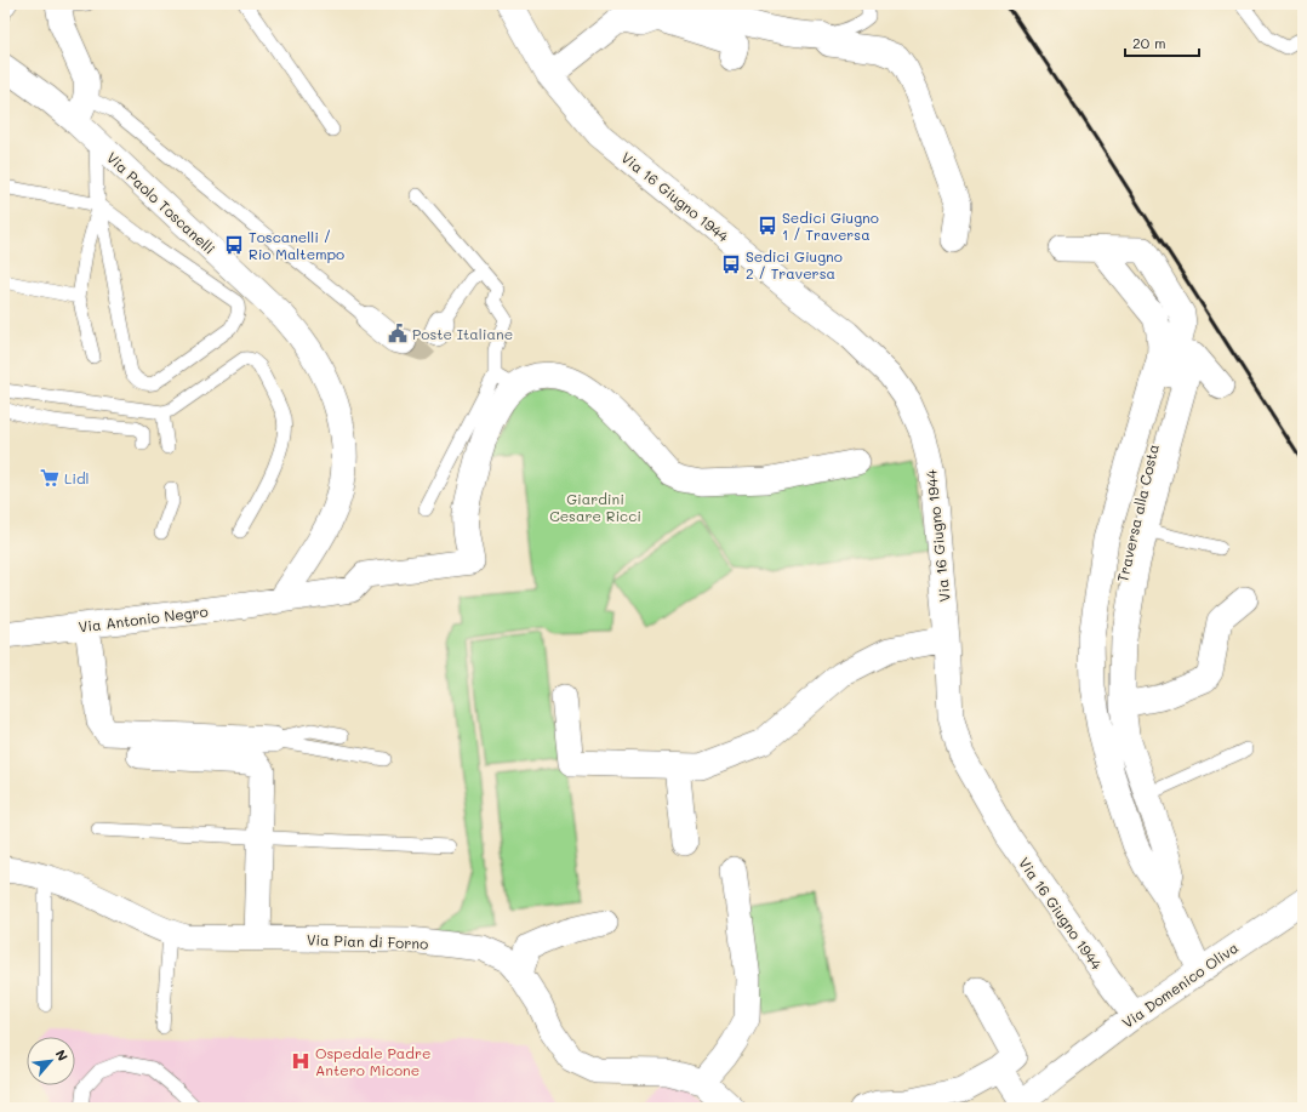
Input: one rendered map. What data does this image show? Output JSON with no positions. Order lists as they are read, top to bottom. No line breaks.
{"streets":{"street":["Via 16 Giugno 1944","Via Paolo Toscanelli","Traversa alla Costa","Via Antonio Negro","Via Pian di Forno","Via Domenico Oliva"]},"crossings":[["Via 16 Giugno 1944","Via Domenico Oliva"],["Via Paolo Toscanelli","Via Antonio Negro"]],"parks":["Giardini Cesare Ricci"],"places":{"bus stop":["Sedici Giugno 1 / Traversa","Toscanelli / Rio Maltempo","Sedici Giugno 2 / Traversa"],"public building":["Poste Italiane"],"supermarket":["Lidl"],"hospital":["Ospedale Padre Antero Micone"]},"scale_bar":"20 m","north":"top right"}
